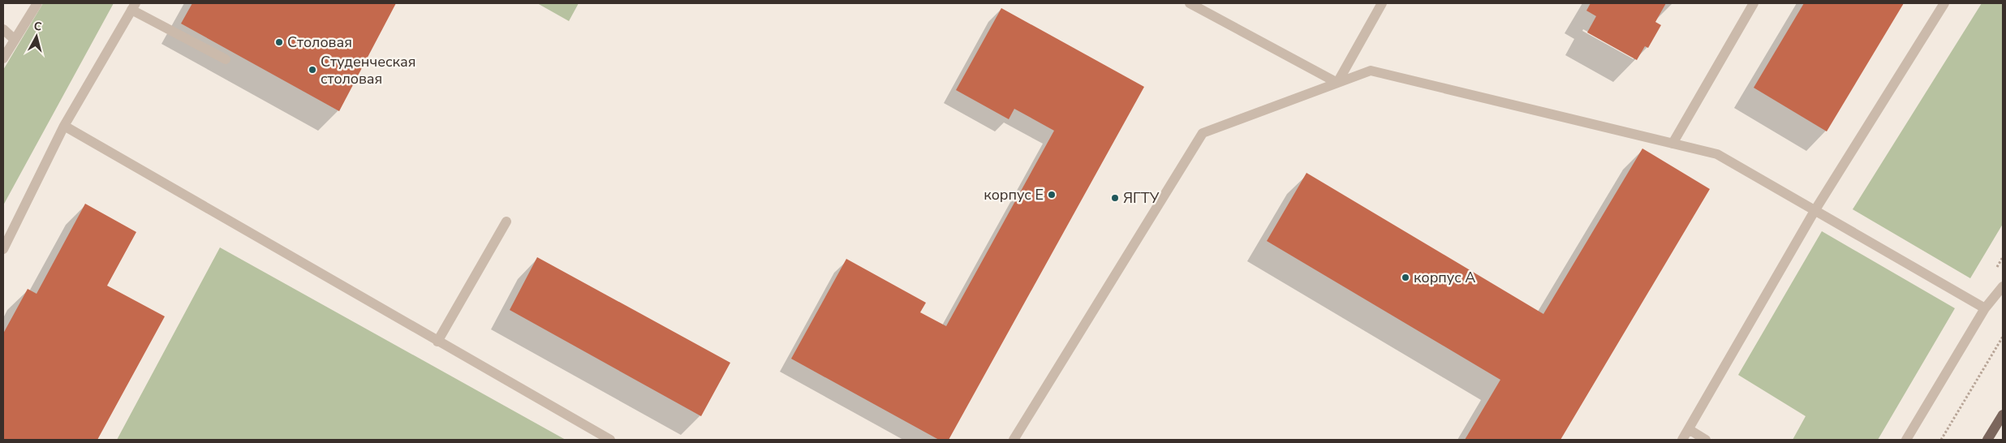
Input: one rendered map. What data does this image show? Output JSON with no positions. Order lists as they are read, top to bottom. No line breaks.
{"places":["Столовая","Студенческая столовая","корпус Е","ЯГТУ","корпус А"],"north":"top"}
